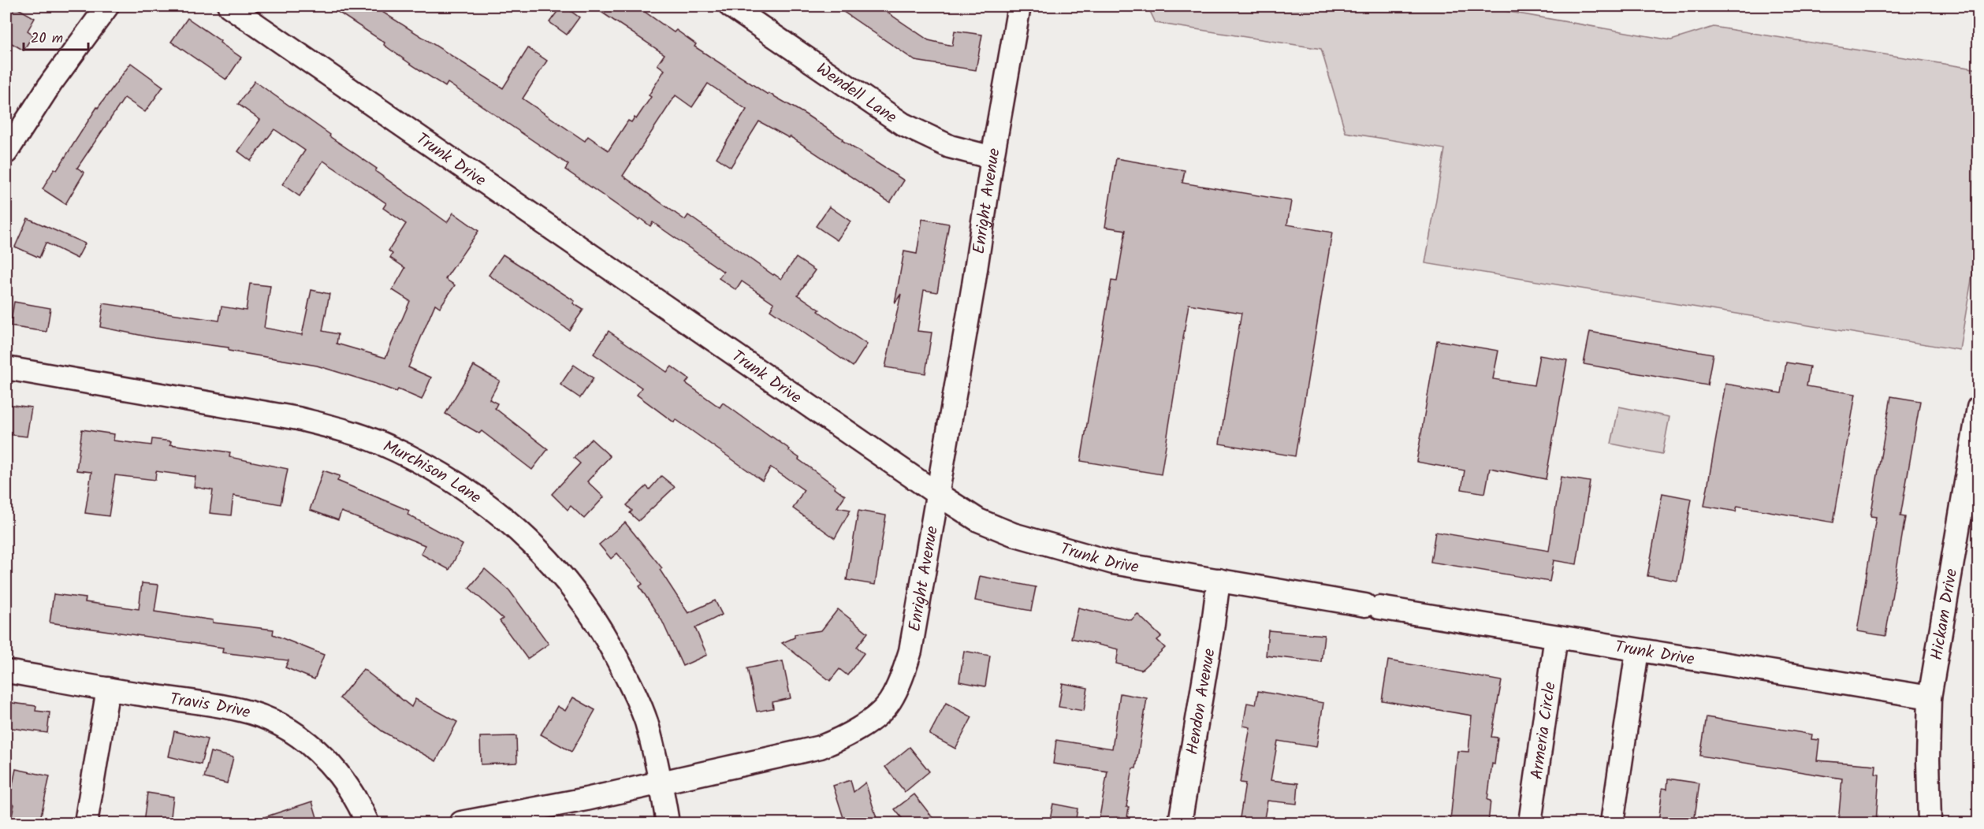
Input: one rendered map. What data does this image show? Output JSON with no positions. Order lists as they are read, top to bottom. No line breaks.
{"streets":{"street":["Wendell Lane","Trunk Drive","Enright Avenue","Murchison Lane","Hickam Drive","Hendon Avenue","Travis Drive","Armeria Circle"]},"crossings":[["Wendell Lane","Enright Avenue"],["Trunk Drive","Enright Avenue"],["Trunk Drive","Hickam Drive"],["Trunk Drive","Hendon Avenue"],["Trunk Drive","Armeria Circle"],["Enright Avenue","Murchison Lane"]],"scale_bar":"20 m"}
